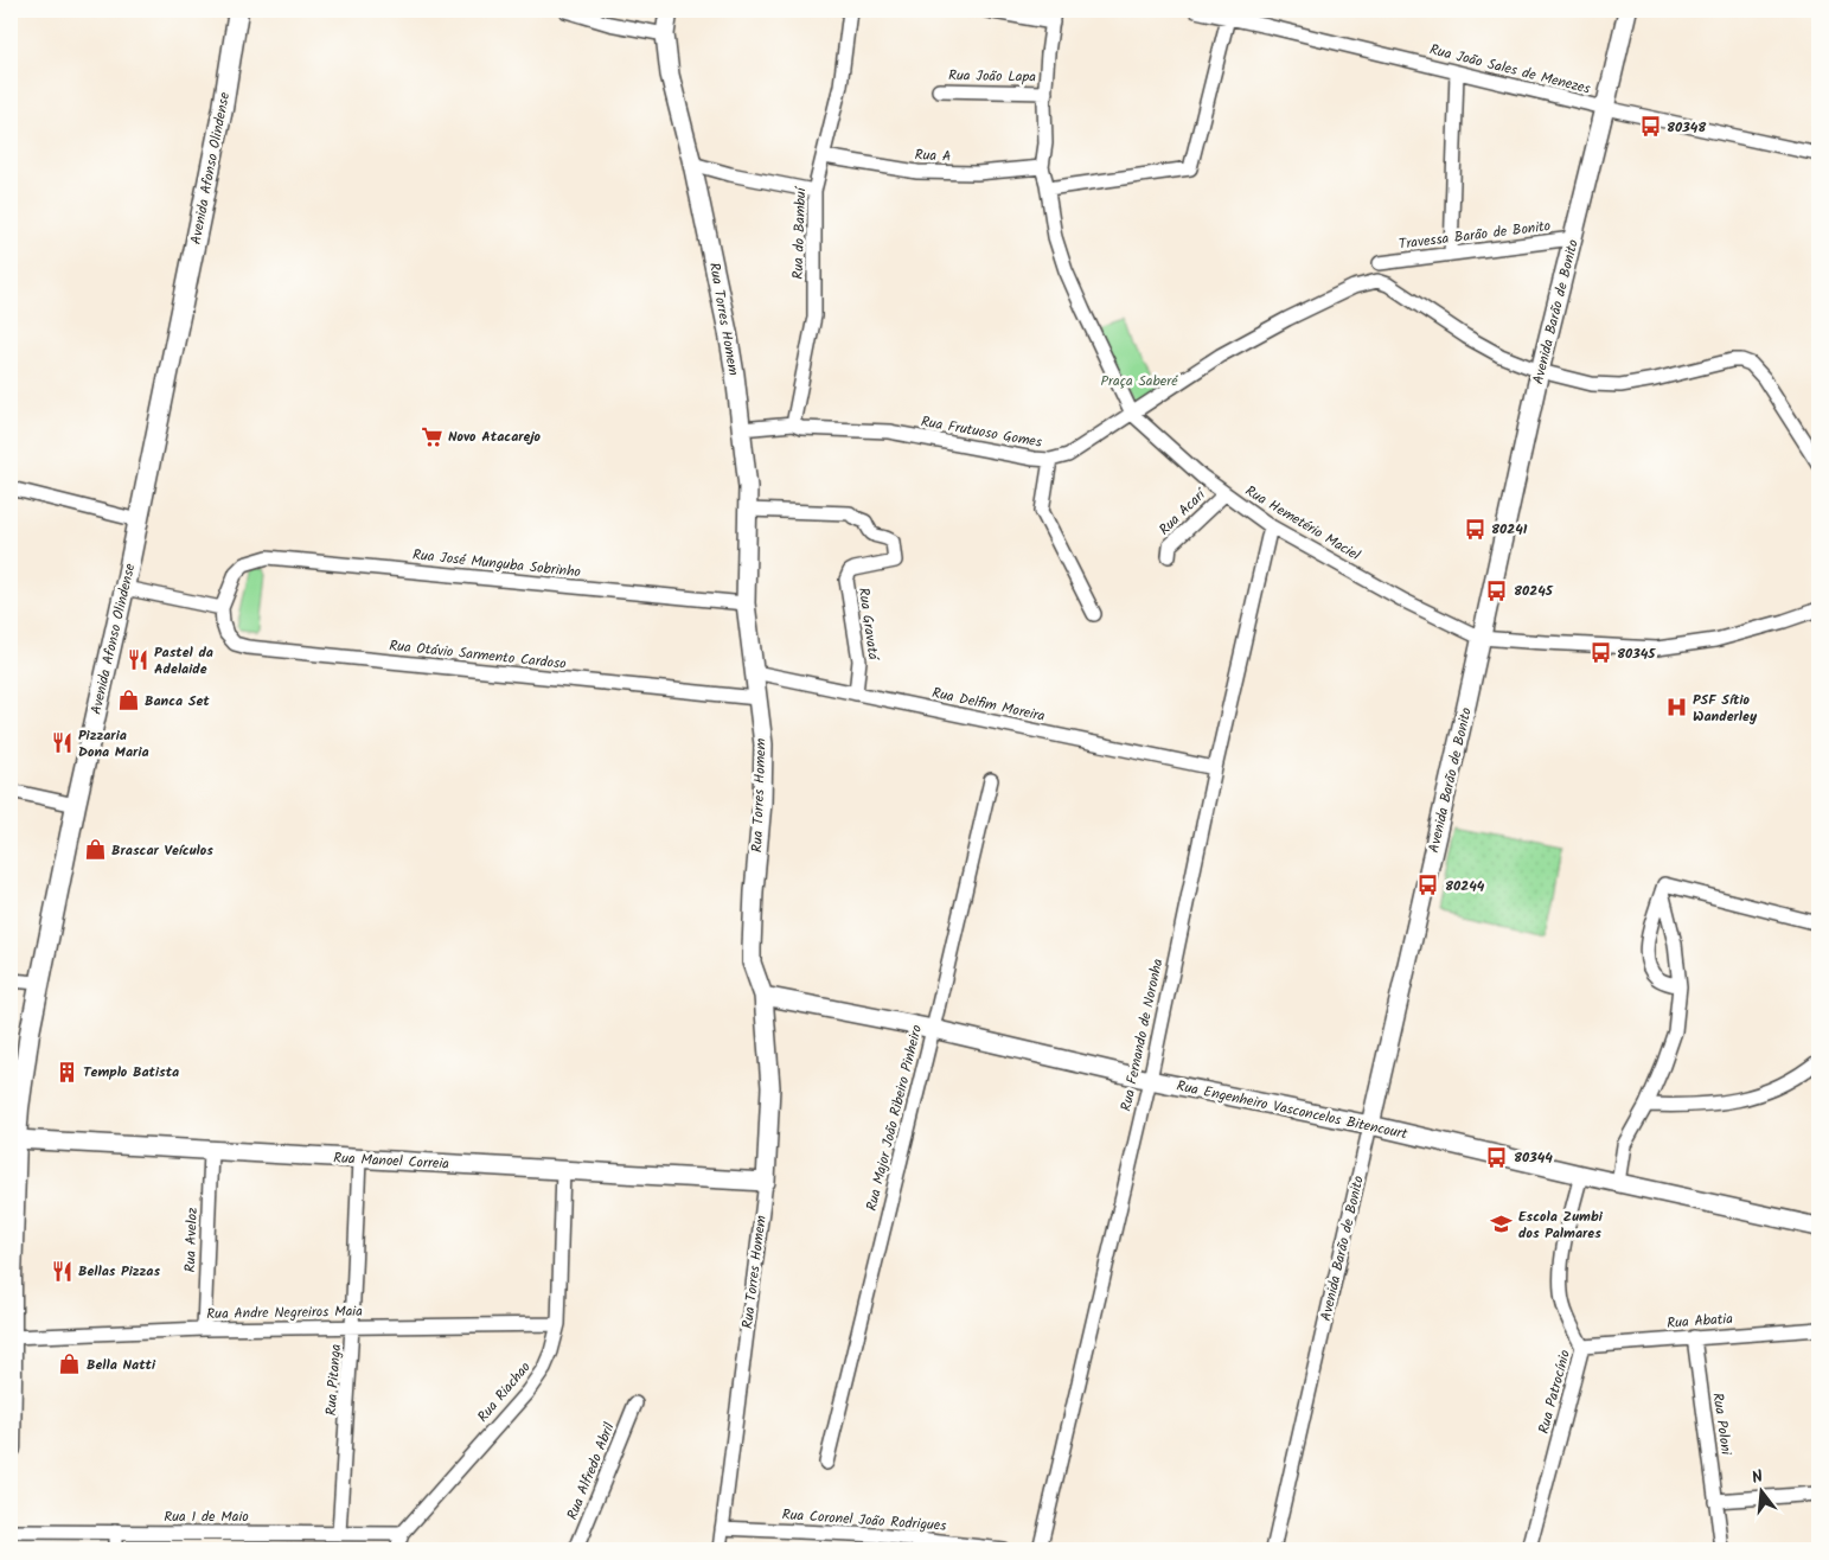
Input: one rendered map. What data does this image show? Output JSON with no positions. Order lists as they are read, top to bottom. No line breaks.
{"streets":{"main road":["Avenida Afonso Olindense"],"street":["Rua João Sales de Menezes","Rua João Lapa","Rua A","Rua do Bambuí","Travessa Barão de Bonito","Avenida Barão de Bonito","Rua Torres Homem","Rua Frutuoso Gomes","Rua Acarí","Rua Hemetério Maciel","Rua José Munguba Sobrinho","Rua Gravatá","Rua Otávio Sarmento Cardoso","Rua Delfim Moreira","Rua Fernando de Noronha","Rua Engenheiro Vasconcelos Bitencourt","Rua Major João Ribeiro Pinheiro","Rua Manoel Correia","Rua Aveloz","Rua Andre Negreiros Maia","Rua Abatia","Rua Pitanga","Rua Riachao","Rua Patrocínio","Rua Poloni","Rua Alfredo Abril","Rua 1 de Maio","Rua Coronel João Rodrigues"]},"crossings":[["Rua João Sales de Menezes","Avenida Barão de Bonito"],["Rua João Lapa","Rua Hemetério Maciel"],["Rua A","Rua do Bambuí"],["Rua A","Rua Hemetério Maciel"],["Avenida Afonso Olindense","Rua Manoel Correia"],["Avenida Afonso Olindense","Rua Andre Negreiros Maia"],["Rua do Bambuí","Rua Frutuoso Gomes"],["Travessa Barão de Bonito","Avenida Barão de Bonito"],["Avenida Barão de Bonito","Rua Frutuoso Gomes"],["Avenida Barão de Bonito","Rua Hemetério Maciel"],["Avenida Barão de Bonito","Rua Engenheiro Vasconcelos Bitencourt"],["Rua Torres Homem","Rua Frutuoso Gomes"],["Rua Torres Homem","Rua José Munguba Sobrinho"],["Rua Torres Homem","Rua Gravatá"],["Rua Torres Homem","Rua Otávio Sarmento Cardoso"],["Rua Torres Homem","Rua Delfim Moreira"],["Rua Torres Homem","Rua Engenheiro Vasconcelos Bitencourt"],["Rua Torres Homem","Rua Manoel Correia"],["Rua Torres Homem","Rua Coronel João Rodrigues"],["Rua Frutuoso Gomes","Rua Hemetério Maciel"],["Rua Acarí","Rua Hemetério Maciel"],["Rua Hemetério Maciel","Rua Fernando de Noronha"],["Rua José Munguba Sobrinho","Rua Otávio Sarmento Cardoso"],["Rua Gravatá","Rua Delfim Moreira"],["Rua Delfim Moreira","Rua Fernando de Noronha"],["Rua Fernando de Noronha","Rua Engenheiro Vasconcelos Bitencourt"],["Rua Engenheiro Vasconcelos Bitencourt","Rua Major João Ribeiro Pinheiro"],["Rua Engenheiro Vasconcelos Bitencourt","Rua Patrocínio"],["Rua Manoel Correia","Rua Aveloz"],["Rua Manoel Correia","Rua Pitanga"],["Rua Manoel Correia","Rua Riachao"],["Rua Aveloz","Rua Andre Negreiros Maia"],["Rua Andre Negreiros Maia","Rua Pitanga"],["Rua Andre Negreiros Maia","Rua Riachao"],["Rua Abatia","Rua Patrocínio"],["Rua Abatia","Rua Poloni"],["Rua Pitanga","Rua 1 de Maio"],["Rua Riachao","Rua 1 de Maio"]],"parks":["Praça Saberé"],"places":{"bus stop":["80348","80241","80245","80345","80244","80344"],"supermarket":["Novo Atacarejo"],"restaurant":["Pastel da Adelaide","Pizzaria Dona Maria","Bellas Pizzas"],"shop":["Banca Set","Brascar Veículos","Bella Natti"],"hospital":["PSF Sítio Wanderley"],"building":["Templo Batista"],"school or university":["Escola Zumbi dos Palmares"]},"north":"top"}
